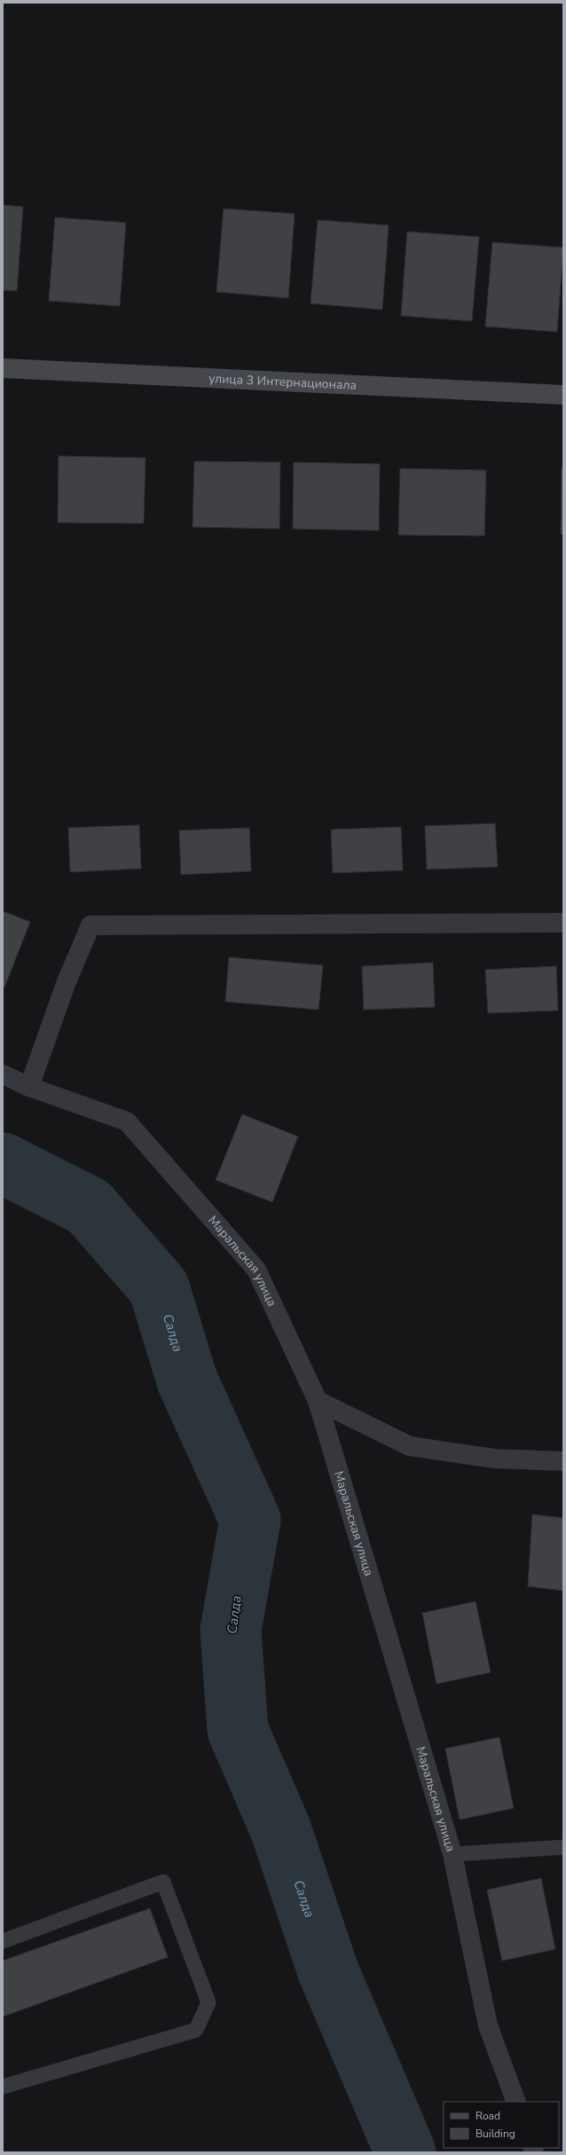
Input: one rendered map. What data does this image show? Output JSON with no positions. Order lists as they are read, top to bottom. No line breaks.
{"streets":{"main road":["улица 3 Интернационала"],"street":["Маральская улица"]},"water":["Салда"],"legend":["Road","Building"]}
